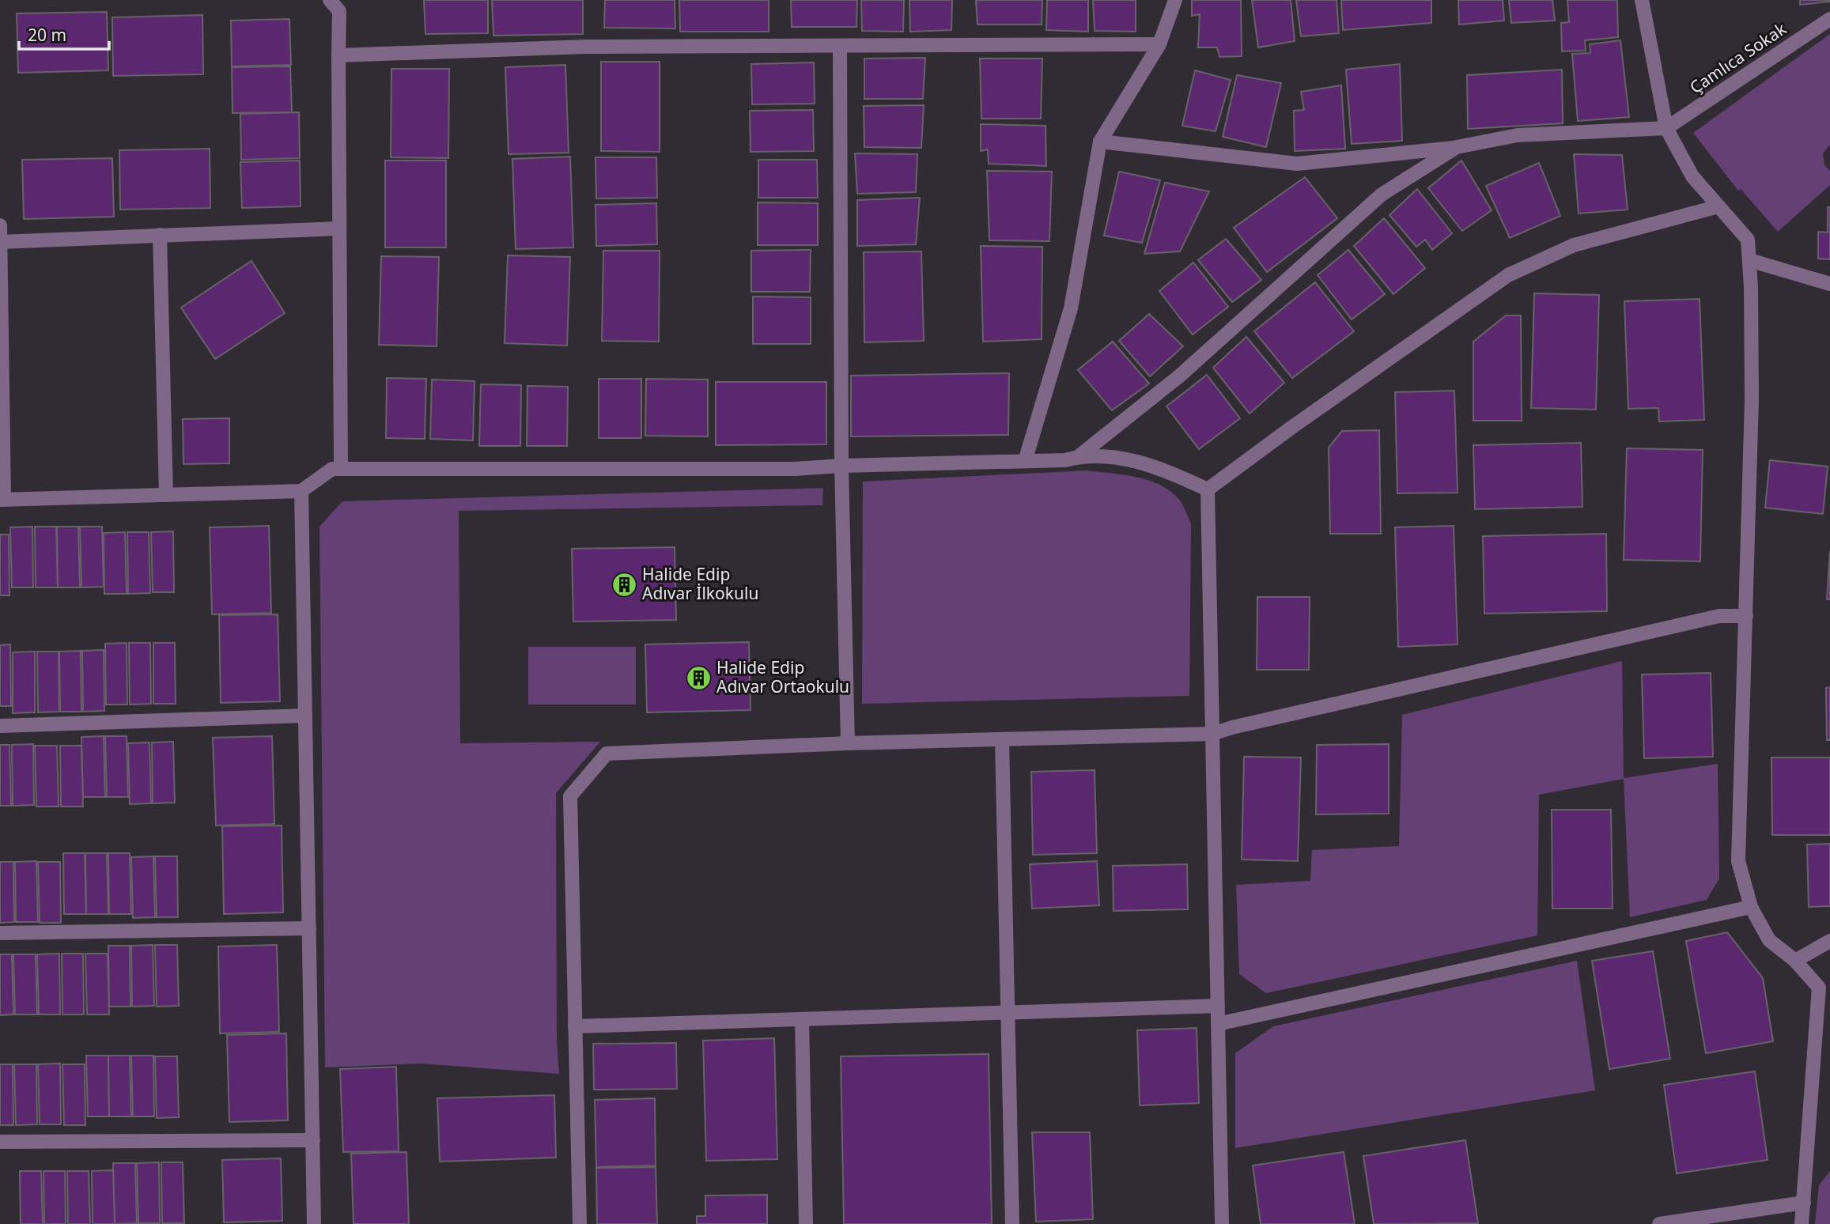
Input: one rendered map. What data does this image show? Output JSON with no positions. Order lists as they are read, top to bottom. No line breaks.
{"streets":{"street":["Çamlıca Sokak"]},"places":{"building":["Halide Edip Adıvar İlkokulu","Halide Edip Adıvar Ortaokulu"]},"scale_bar":"20 m"}
